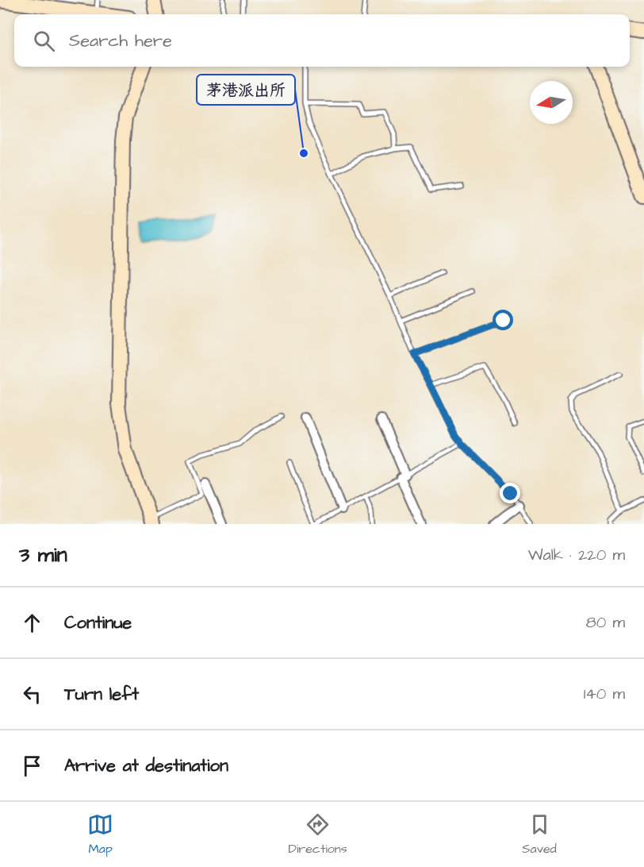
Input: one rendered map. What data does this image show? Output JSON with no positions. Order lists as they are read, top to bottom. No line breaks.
{"places":["茅港派出所"],"north":"left","page":{"search":"Search here","heading":["3 min","Walk · 220 m"],"list":[["Continue","80 m"],["Turn left","140 m"],"Arrive at destination"],"nav":["Map","Directions","Saved"]}}
